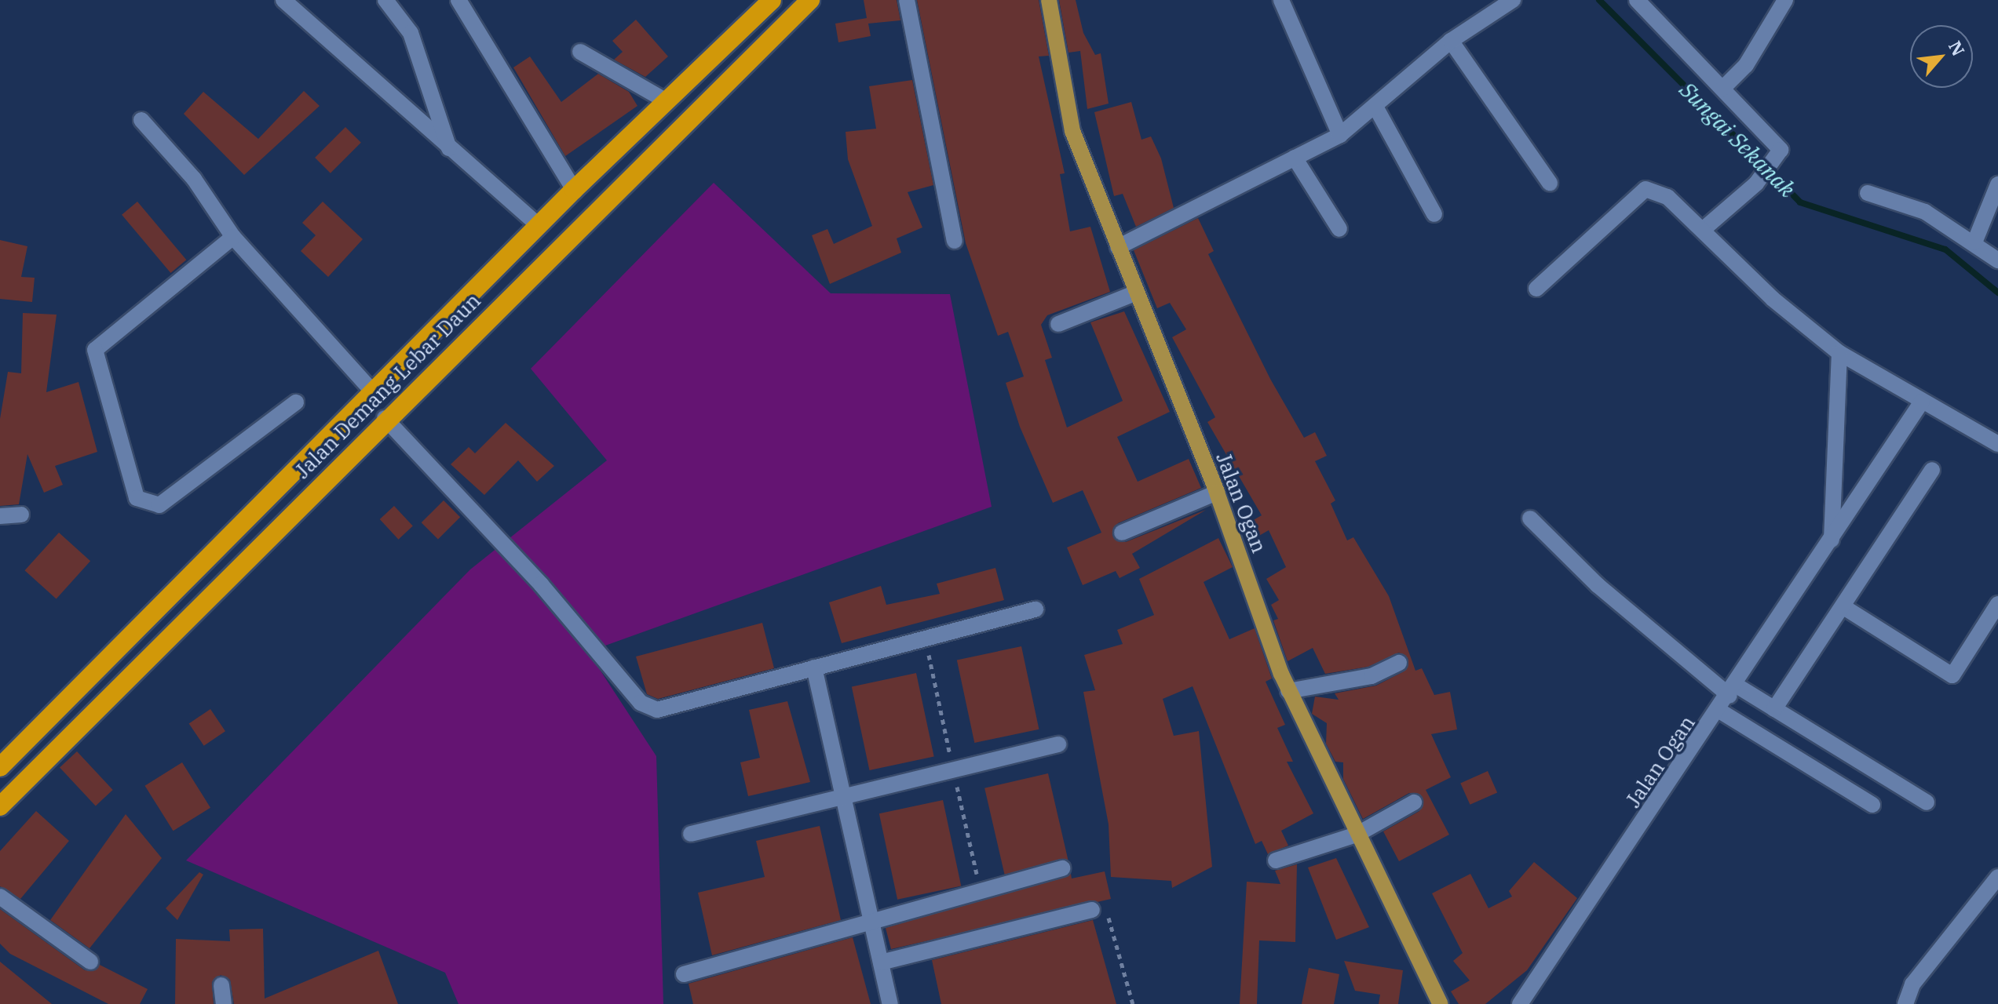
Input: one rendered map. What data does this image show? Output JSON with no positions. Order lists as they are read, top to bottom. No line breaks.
{"streets":{"highway":["Jalan Demang Lebar Daun"],"main road":["Jalan Ogan"]},"water":["Sungai Sekanak"],"north":"top right"}
